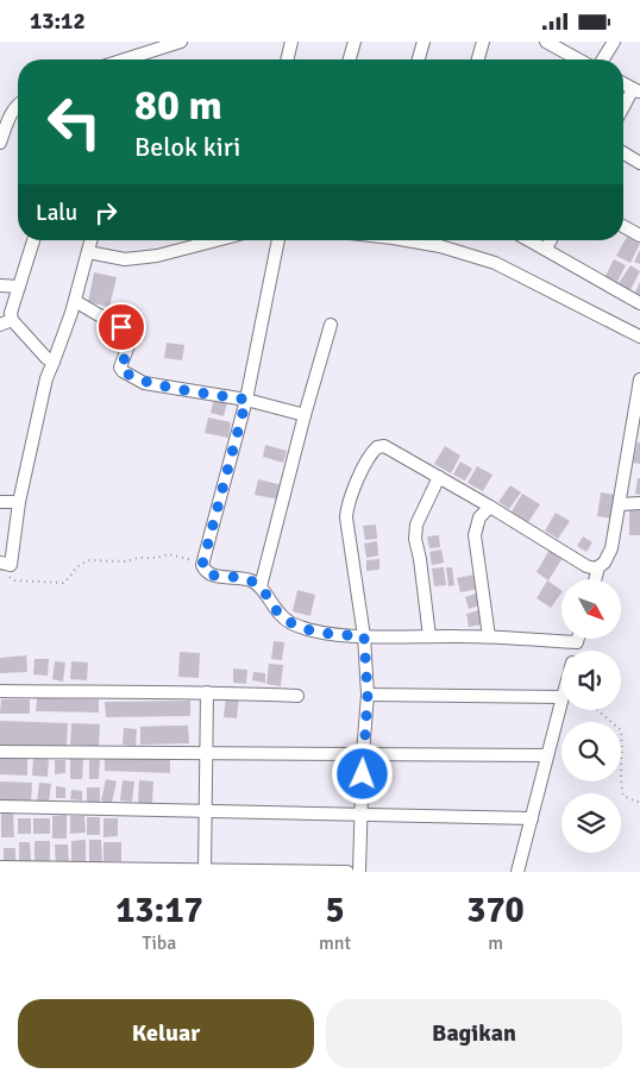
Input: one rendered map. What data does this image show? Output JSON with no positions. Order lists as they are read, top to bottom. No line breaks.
{"north":"bottom right","page":{"status":"13:12","turn":["80 m","Belok kiri"],"then":"Lalu","eta":["13:17","Tiba","5","mnt","370","m"],"buttons":["Keluar","Bagikan"]}}
